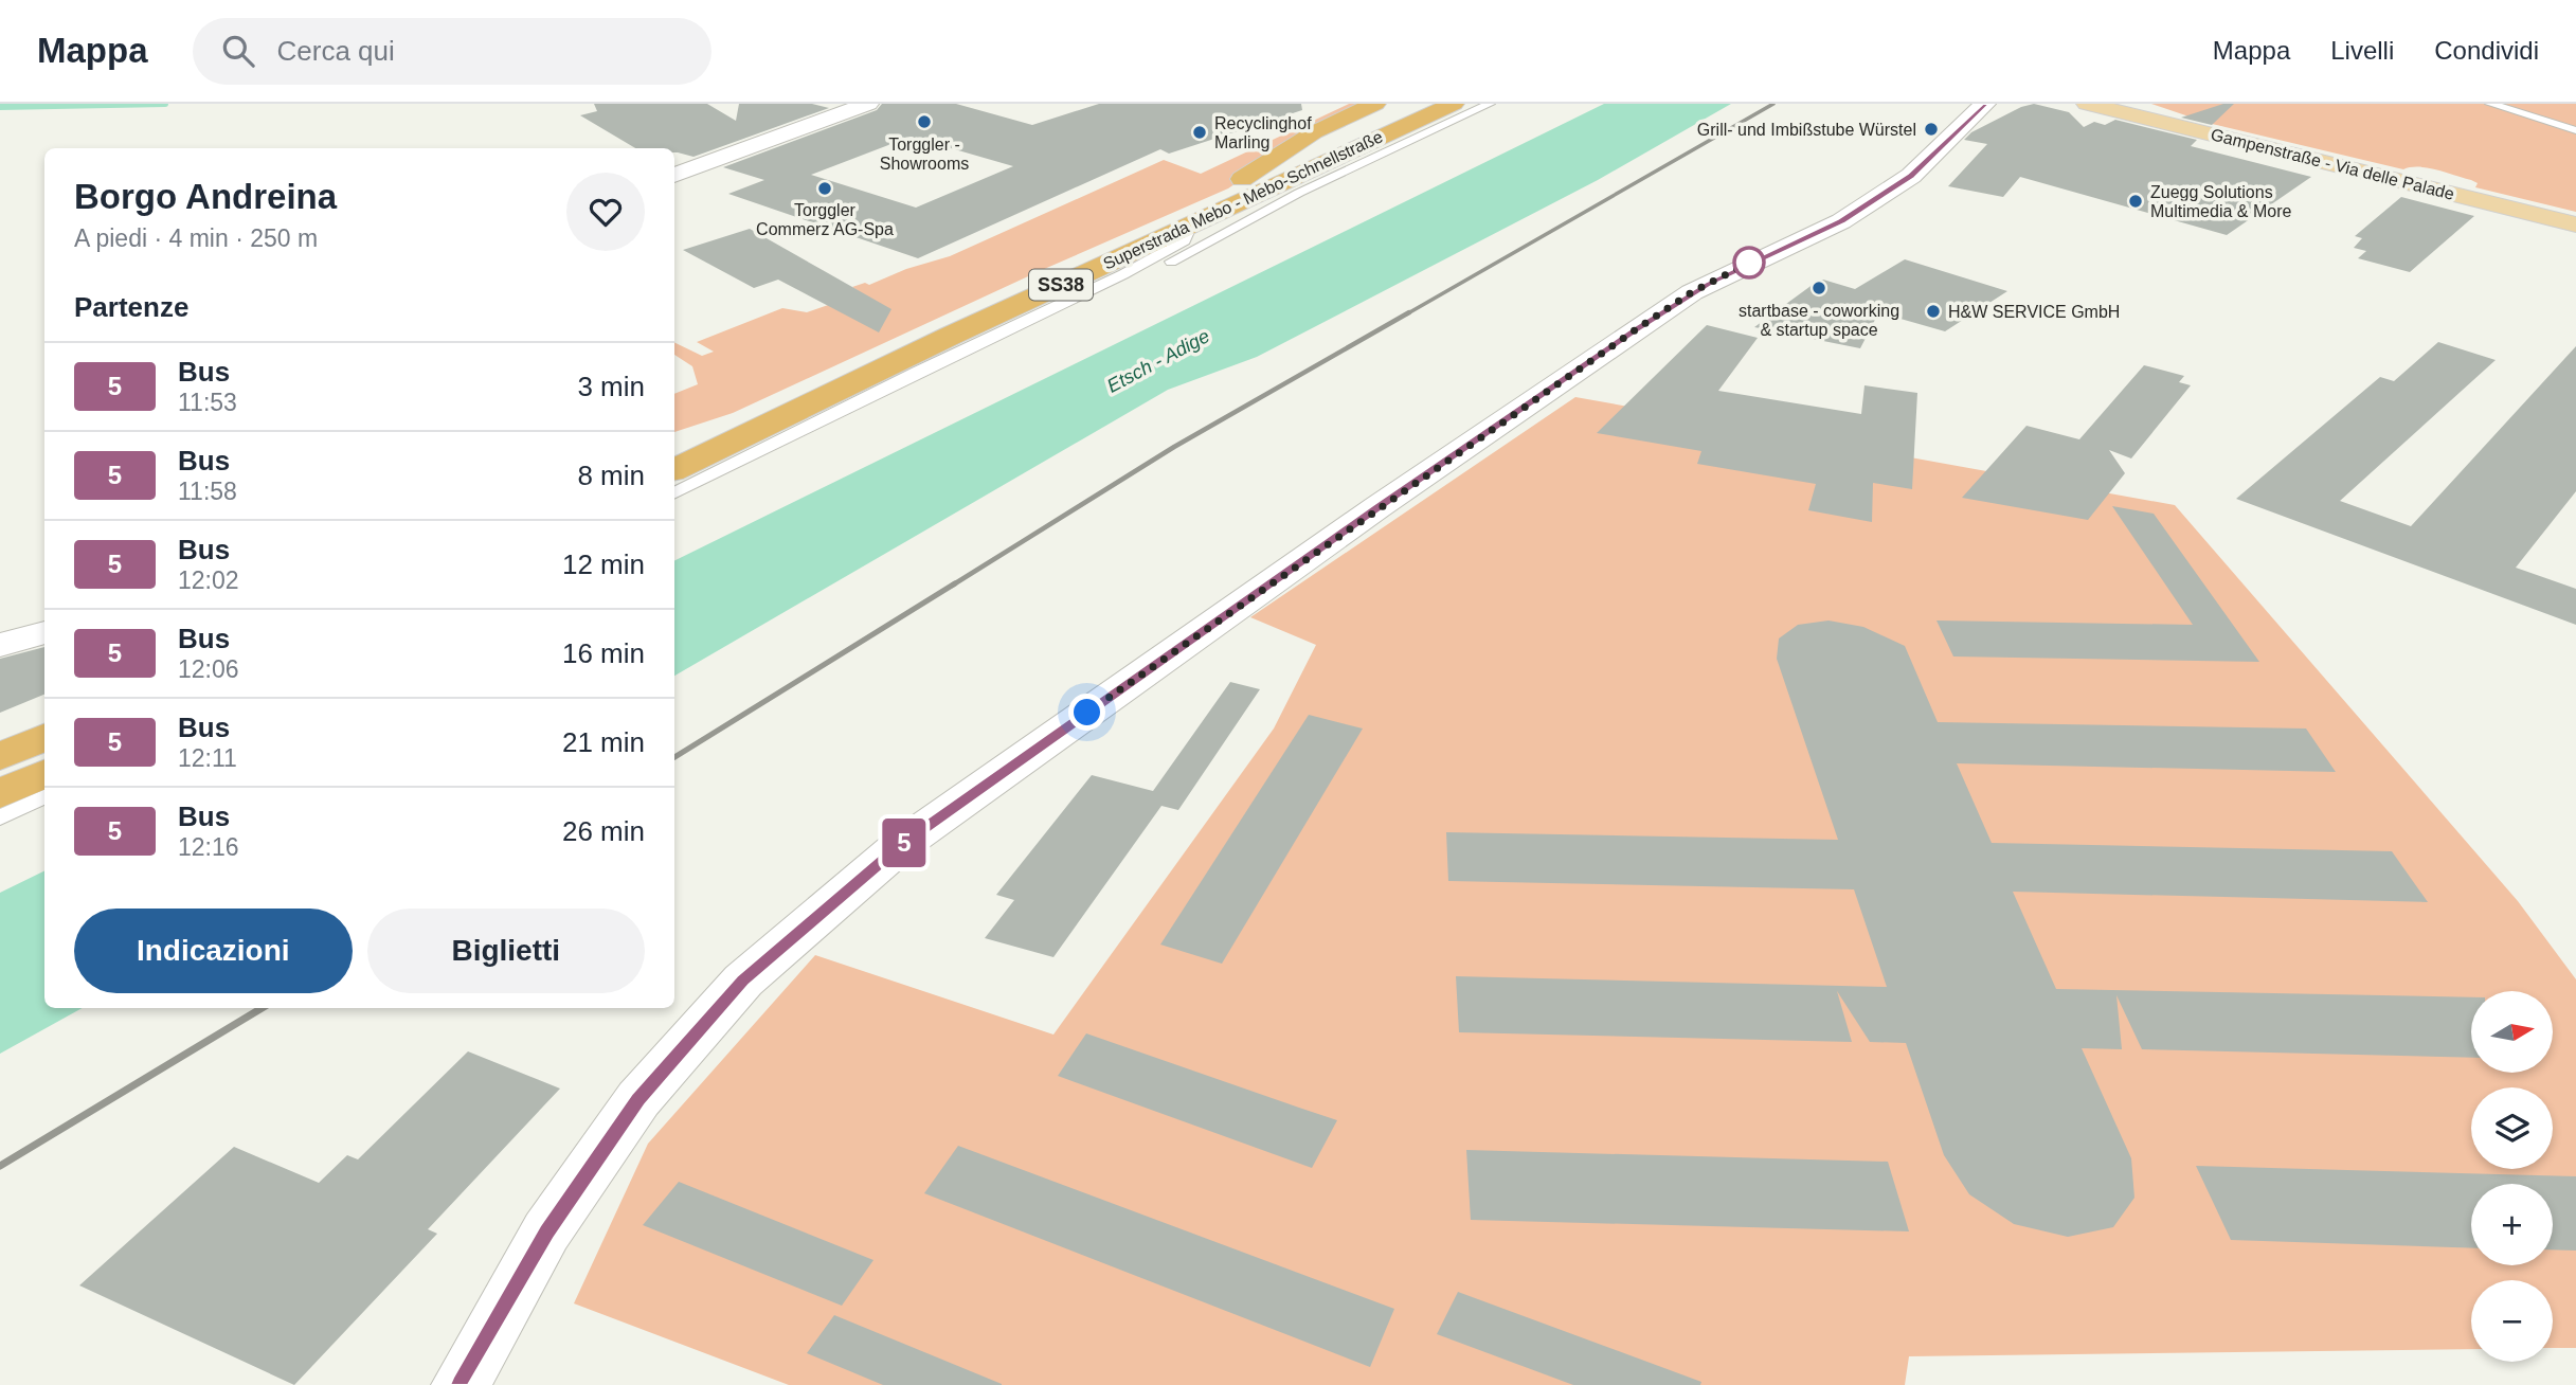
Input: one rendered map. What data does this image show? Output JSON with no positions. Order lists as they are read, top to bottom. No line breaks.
{"streets":{"highway":["Superstrada Mebo - Mebo-Schnellstraße","SS38"],"main road":["Gampenstraße - Via delle Palade"]},"water":["Etsch - Adige"],"places":["Torggler - Showrooms","Grill- und Imbißstube Würstel","Recyclinghof Marling","Torggler Commerz AG-Spa","Zuegg Solutions Multimedia & More","startbase - coworking & startup space","H&W SERVICE GmbH"],"lines":["bus line 5"],"north":"right","page":{"header":"Mappa","search":"Cerca qui","nav":["Mappa","Livelli","Condividi"],"on_map":"5","heading":[["Borgo Andreina","A piedi · 4 min · 250 m"],"Partenze"],"list":[{"mark":"5","name":"Bus","note":"11:53","value":"3 min"},{"mark":"5","name":"Bus","note":"11:58","value":"8 min"},{"mark":"5","name":"Bus","note":"12:02","value":"12 min"},{"mark":"5","name":"Bus","note":"12:06","value":"16 min"},{"mark":"5","name":"Bus","note":"12:11","value":"21 min"},{"mark":"5","name":"Bus","note":"12:16","value":"26 min"}],"buttons":["Indicazioni","Biglietti"],"map_buttons":["+","−"]}}
